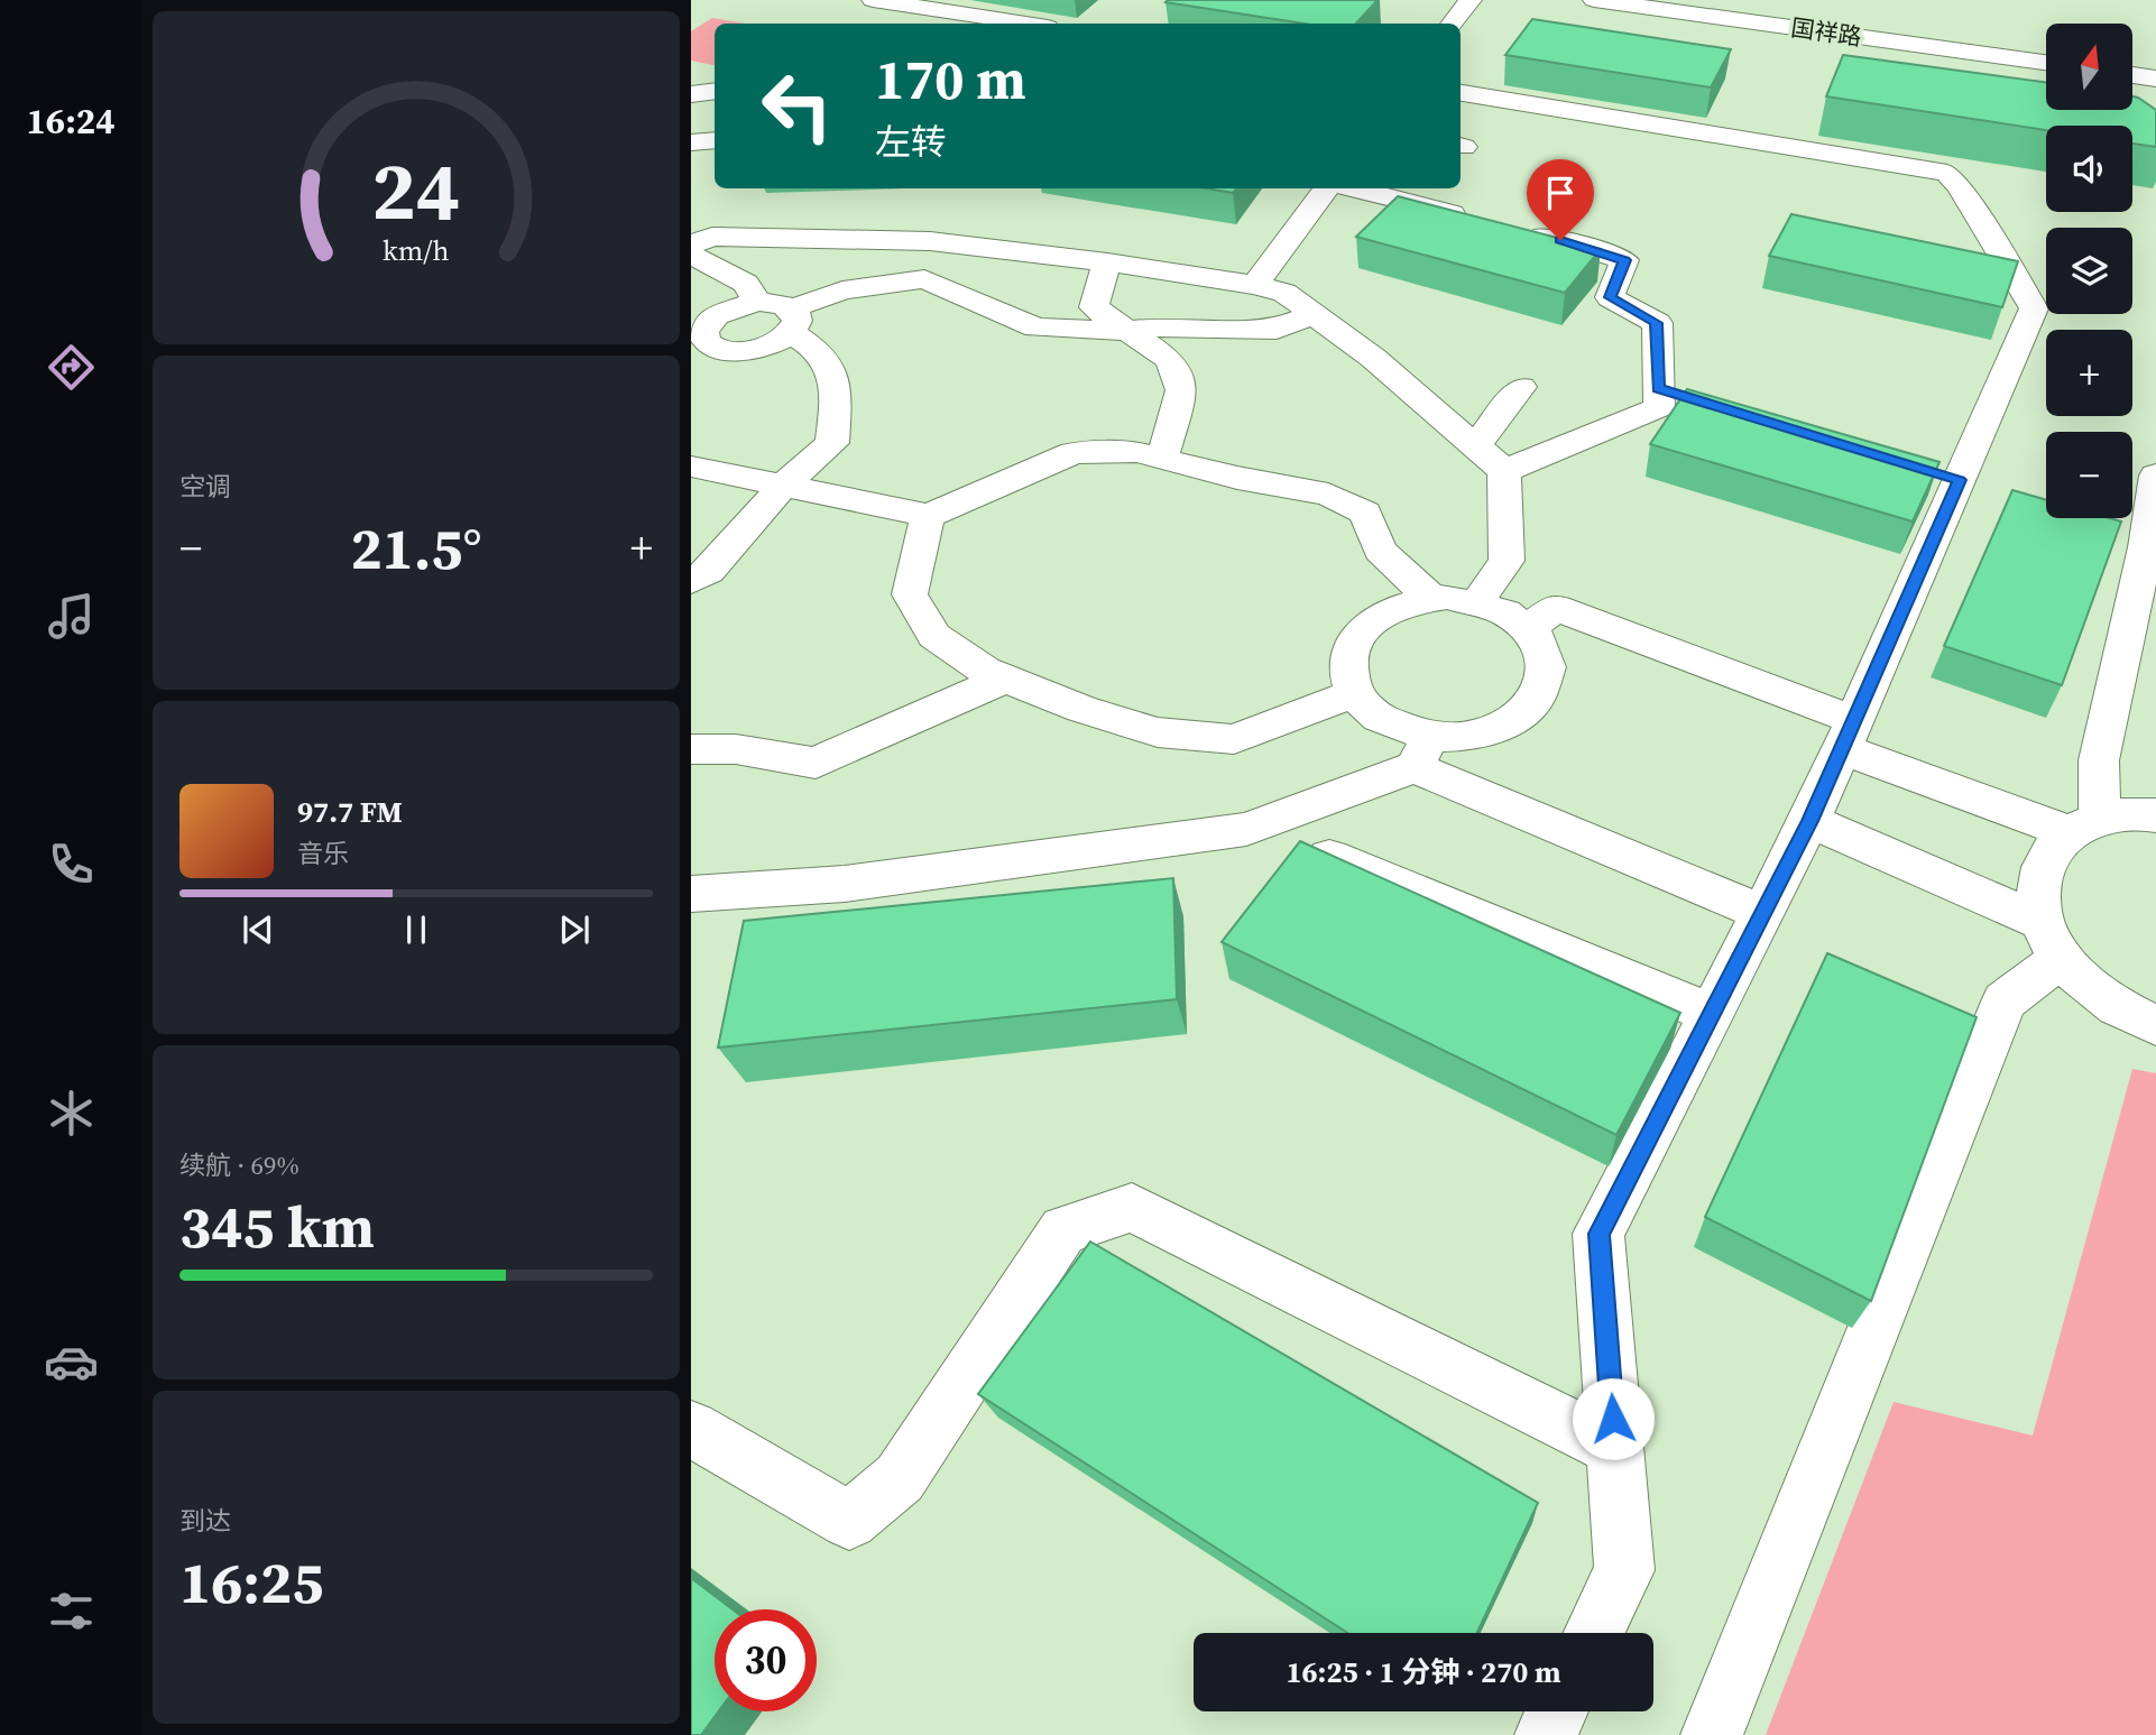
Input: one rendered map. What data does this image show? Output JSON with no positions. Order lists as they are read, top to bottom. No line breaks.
{"streets":{"street":["国祥路"]},"north":"top","page":{"tabs":"16:24","map_buttons":["+","−"],"turn":["170 m","左转"],"tile":["空调",["续航 · 69%","345 km"],["到达","16:25"]],"heat":["−","21.5°","+"],"song":["97.7 FM","音乐"],"limit":"30","trip":"16:25 · 1 分钟 · 270 m","gauge":["24","km/h"]}}
